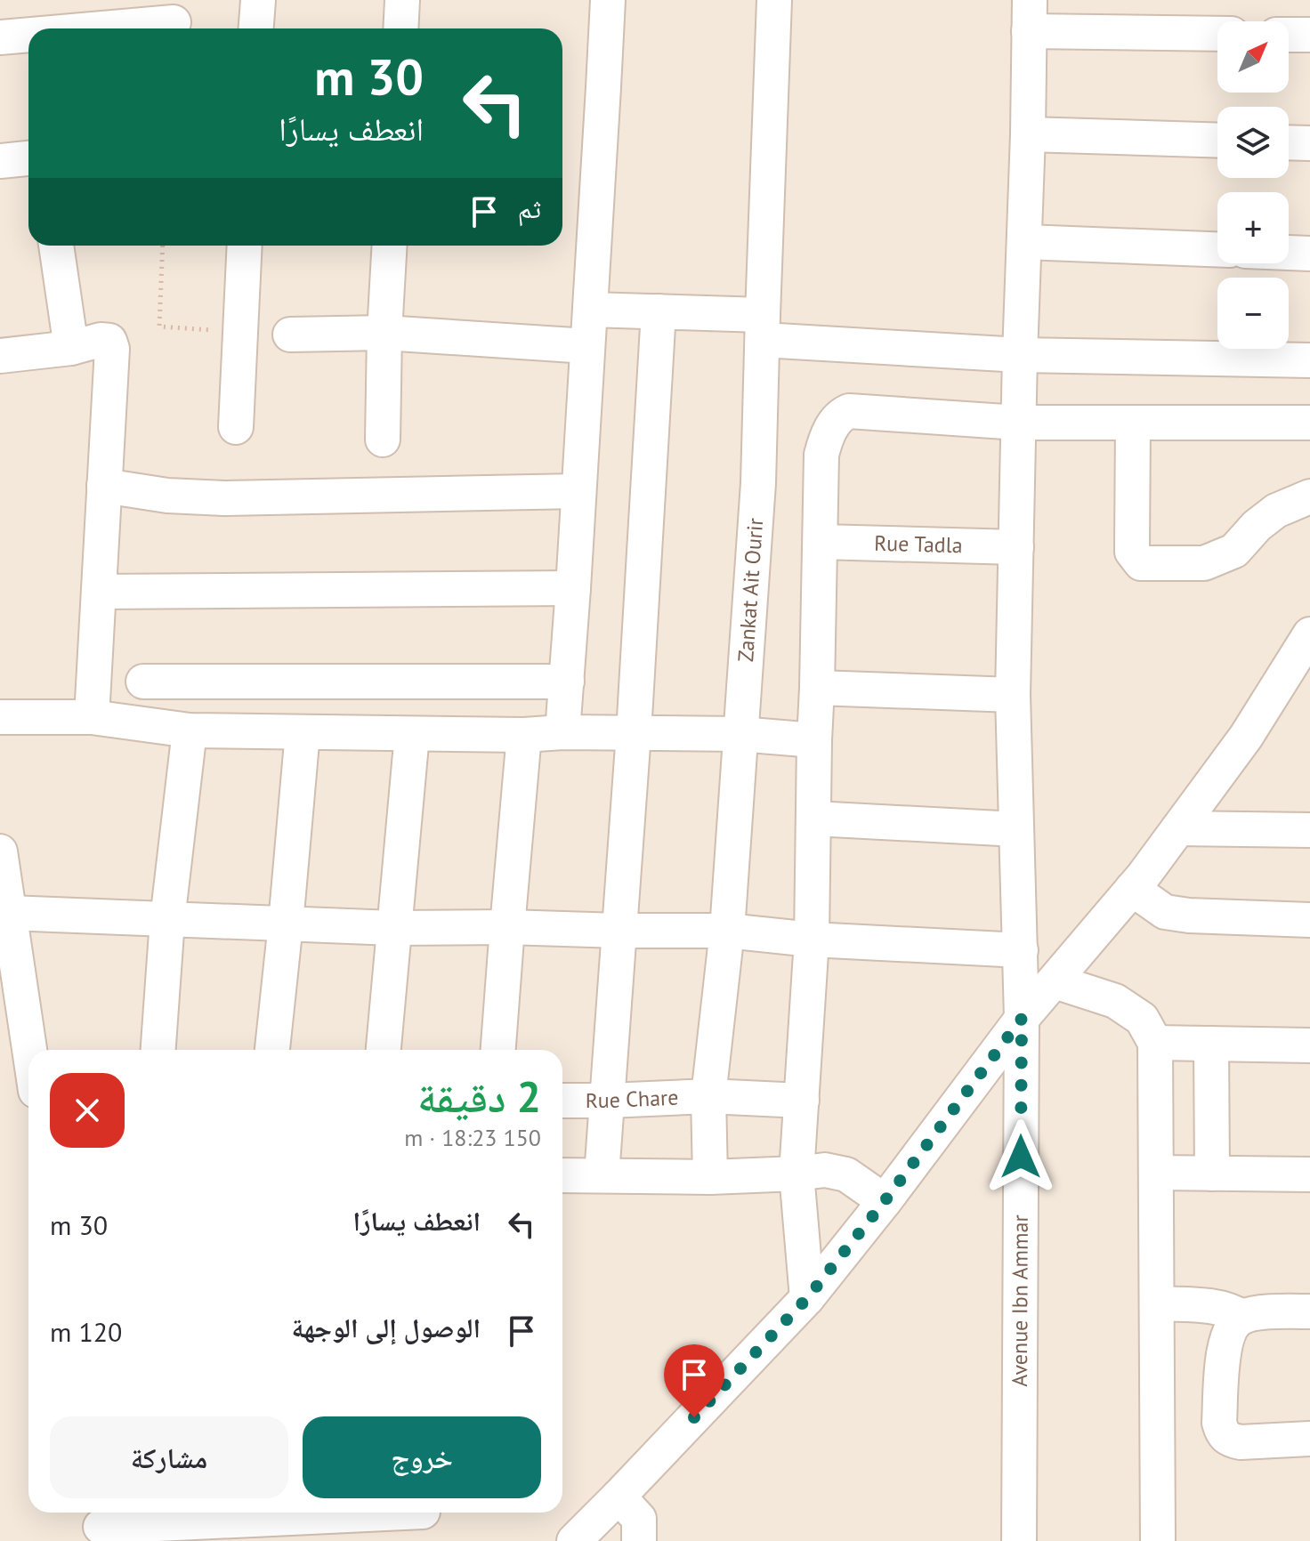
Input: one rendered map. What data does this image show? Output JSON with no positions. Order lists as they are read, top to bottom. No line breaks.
{"streets":{"street":["Rue Tadla","Zankat Ait Ourir","Rue Chare","Avenue Ibn Ammar"]},"crossings":[["Rue Tadla","Avenue Ibn Ammar"],["Zankat Ait Ourir","Rue Chare"]],"north":"top right","page":{"map_buttons":["+","−"],"turn":["30 m","انعطف يسارًا"],"then":"ثم","heading":["2 دقيقة","150 m · 18:23"],"list":[{"name":"انعطف يسارًا","value":"30 m"},{"name":"الوصول إلى الوجهة","value":"120 m"}],"buttons":["خروج","مشاركة"]}}
